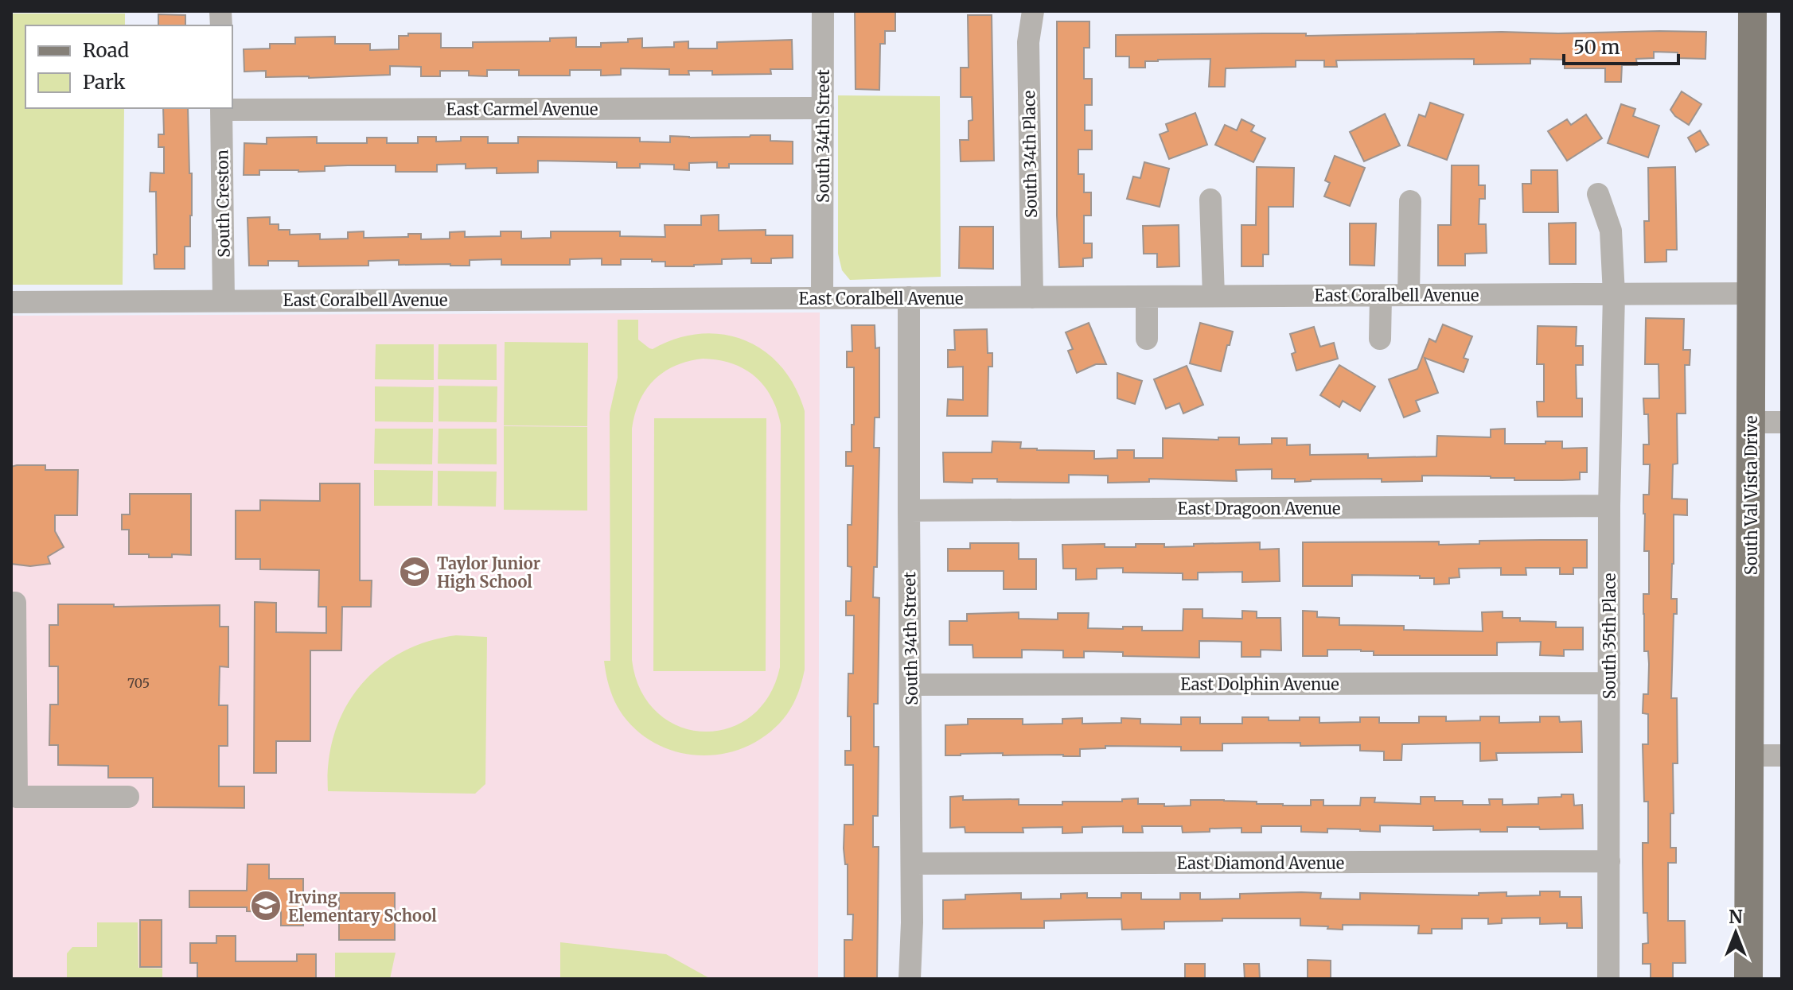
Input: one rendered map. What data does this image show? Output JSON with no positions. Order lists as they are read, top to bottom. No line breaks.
{"streets":{"main road":["South Val Vista Drive"],"street":["East Carmel Avenue","South 34th Street","South 34th Place","South Creston","East Coralbell Avenue","East Dragoon Avenue","South 35th Place","East Dolphin Avenue","East Diamond Avenue"]},"crossings":[["East Carmel Avenue","South 34th Street"],["East Carmel Avenue","South Creston"],["South 34th Street","East Coralbell Avenue"],["South 34th Street","East Dragoon Avenue"],["South 34th Street","East Dolphin Avenue"],["South 34th Street","East Diamond Avenue"],["South 34th Place","East Coralbell Avenue"],["South Creston","East Coralbell Avenue"],["East Coralbell Avenue","South Val Vista Drive"],["East Coralbell Avenue","South 35th Place"],["East Dragoon Avenue","South 35th Place"],["South 35th Place","East Dolphin Avenue"],["South 35th Place","East Diamond Avenue"]],"places":{"school or university":["Taylor Junior High School","Irving Elementary School"]},"house_numbers":["705"],"legend":["Road","Park"],"scale_bar":"50 m","north":"top"}
